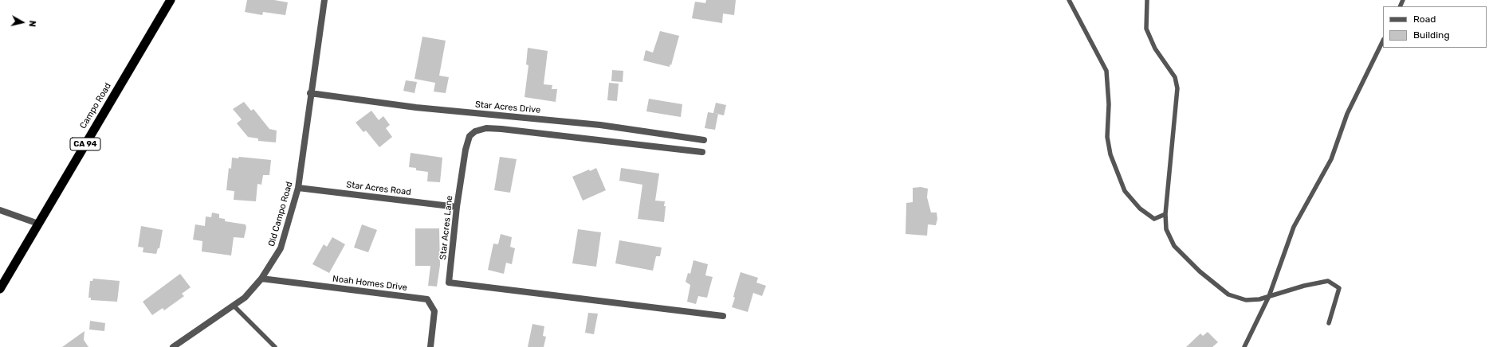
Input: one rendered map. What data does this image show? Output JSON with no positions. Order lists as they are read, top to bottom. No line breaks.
{"streets":{"highway":["Campo Road","CA 94"],"street":["Star Acres Drive","Star Acres Road","Old Campo Road","Star Acres Lane","Noah Homes Drive"]},"crossings":[["Star Acres Drive","Old Campo Road"],["Star Acres Road","Old Campo Road"],["Star Acres Road","Star Acres Lane"],["Old Campo Road","Noah Homes Drive"]],"legend":["Road","Building"],"north":"right"}
